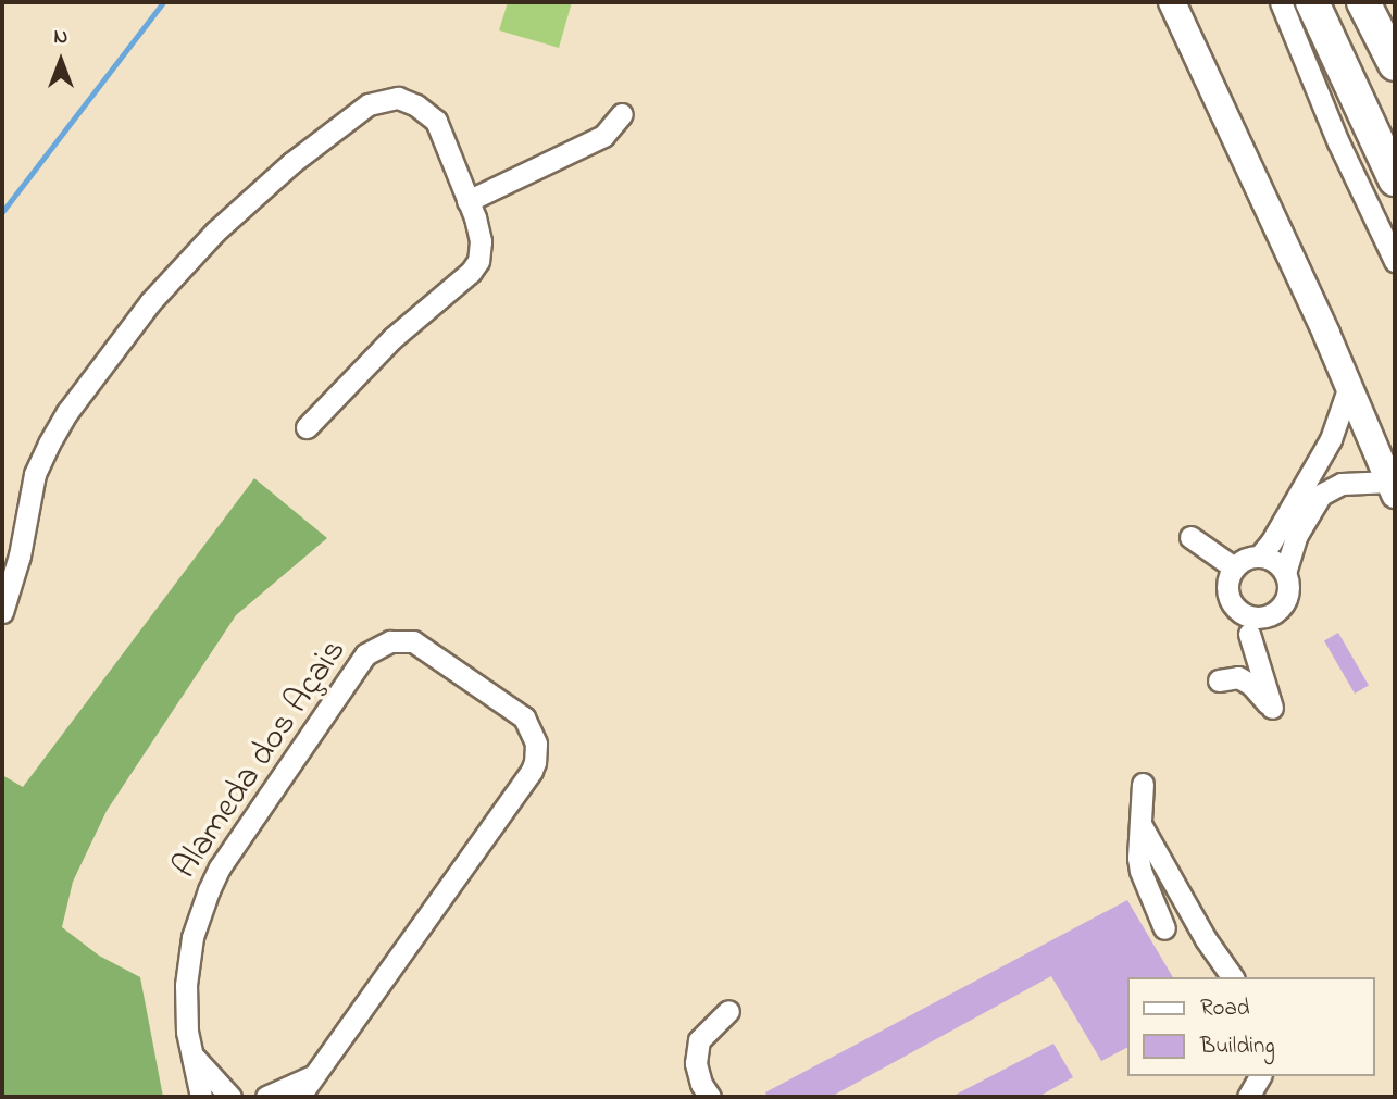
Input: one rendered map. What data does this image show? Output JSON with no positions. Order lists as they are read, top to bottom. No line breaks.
{"streets":{"street":["Alameda dos Açais"]},"legend":["Road","Building"],"north":"top"}
